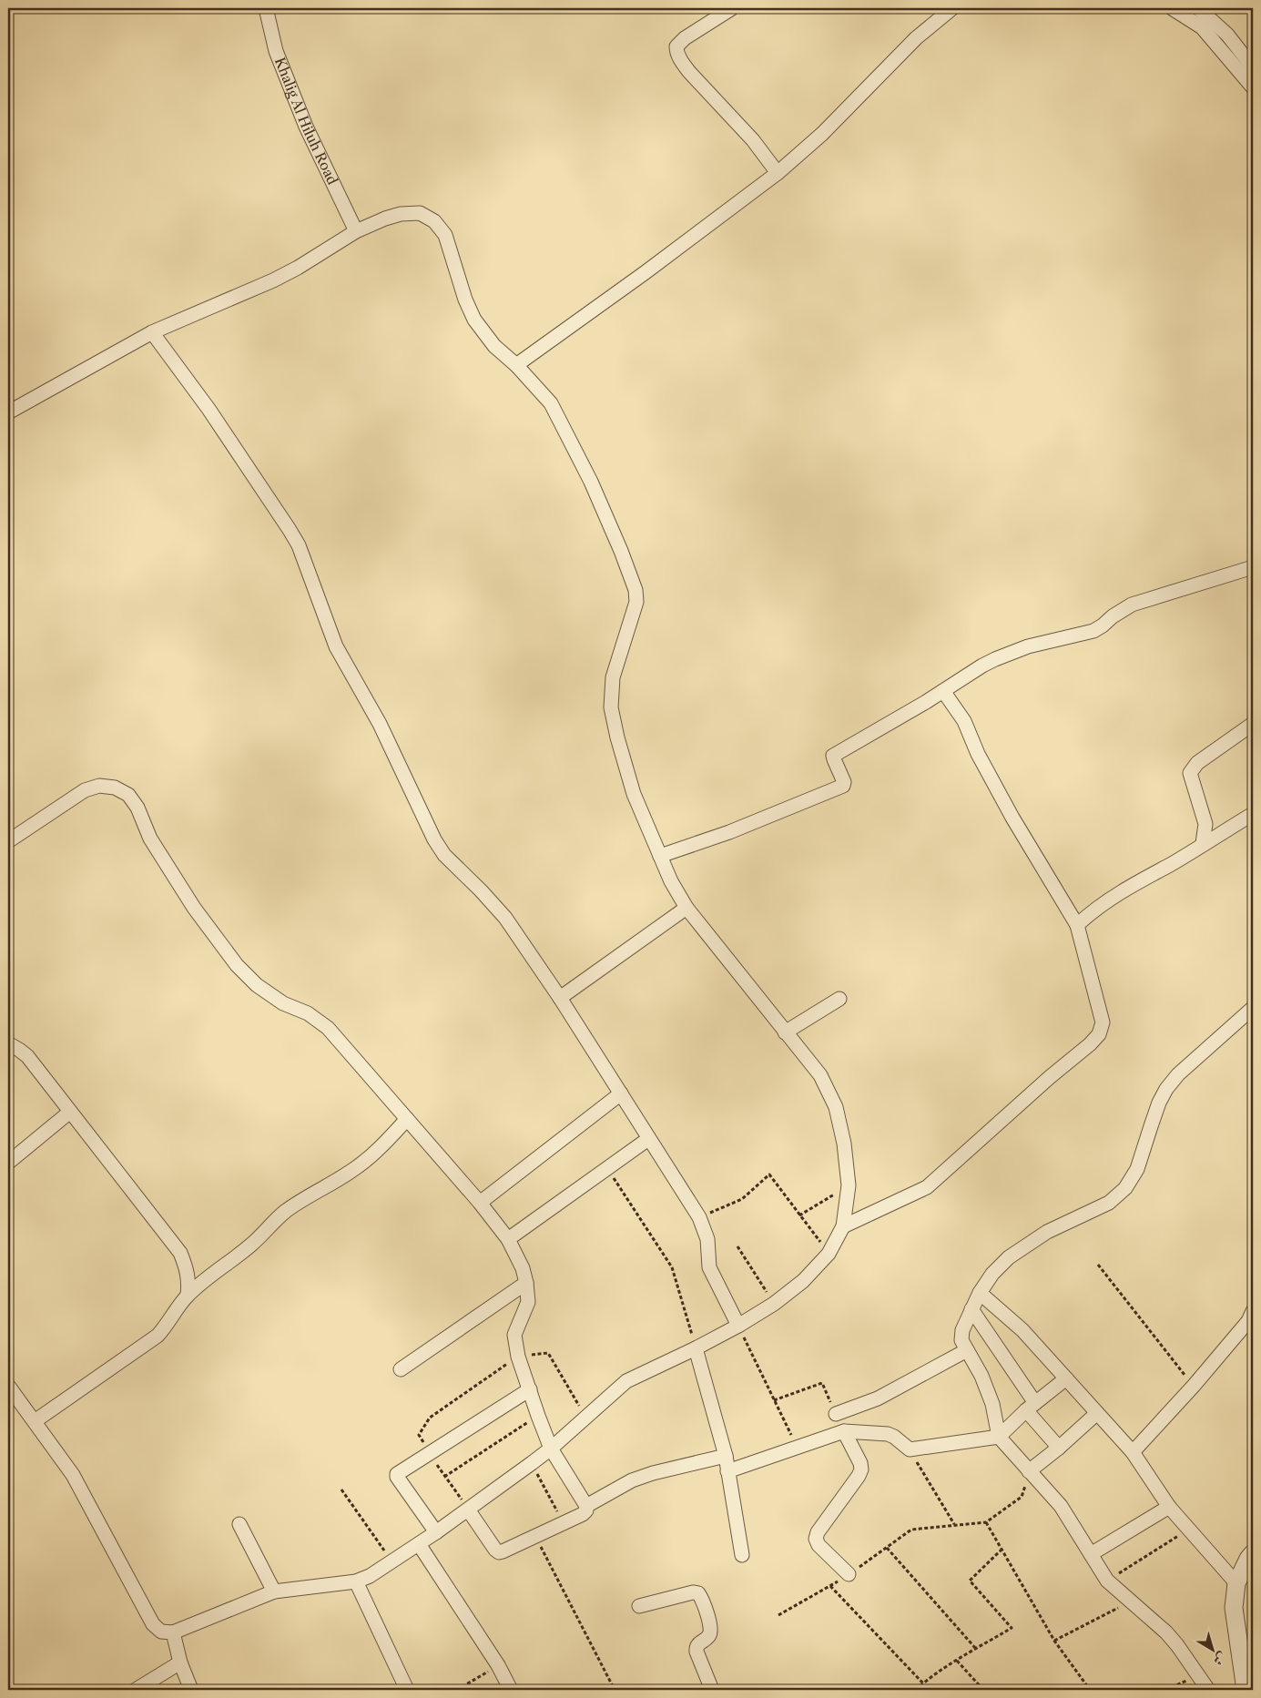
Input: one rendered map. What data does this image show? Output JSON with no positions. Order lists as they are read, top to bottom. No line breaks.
{"streets":{"street":["Khalig Al Hiluh Road"]},"north":"bottom right"}
